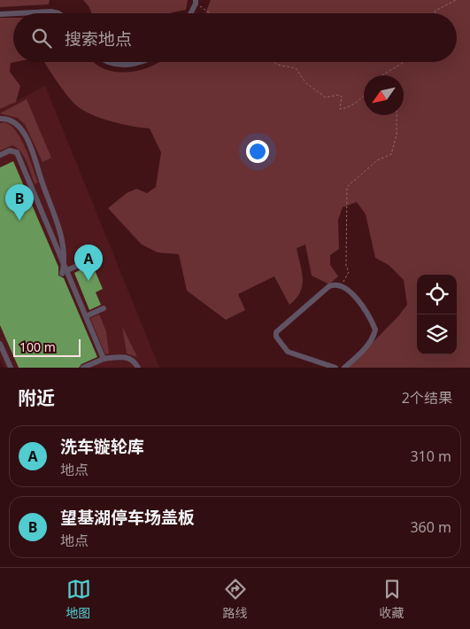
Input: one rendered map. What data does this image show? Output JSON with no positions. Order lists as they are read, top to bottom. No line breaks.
{"scale_bar":"100 m","north":"bottom left","page":{"search":"搜索地点","pins":["B","A"],"scale":"100 m","heading":["附近","2个结果"],"list":[{"mark":"A","name":"洗车镟轮库","note":"地点","value":"310 m"},{"mark":"B","name":"望基湖停车场盖板","note":"地点","value":"360 m"}],"nav":["地图","路线","收藏"]}}
